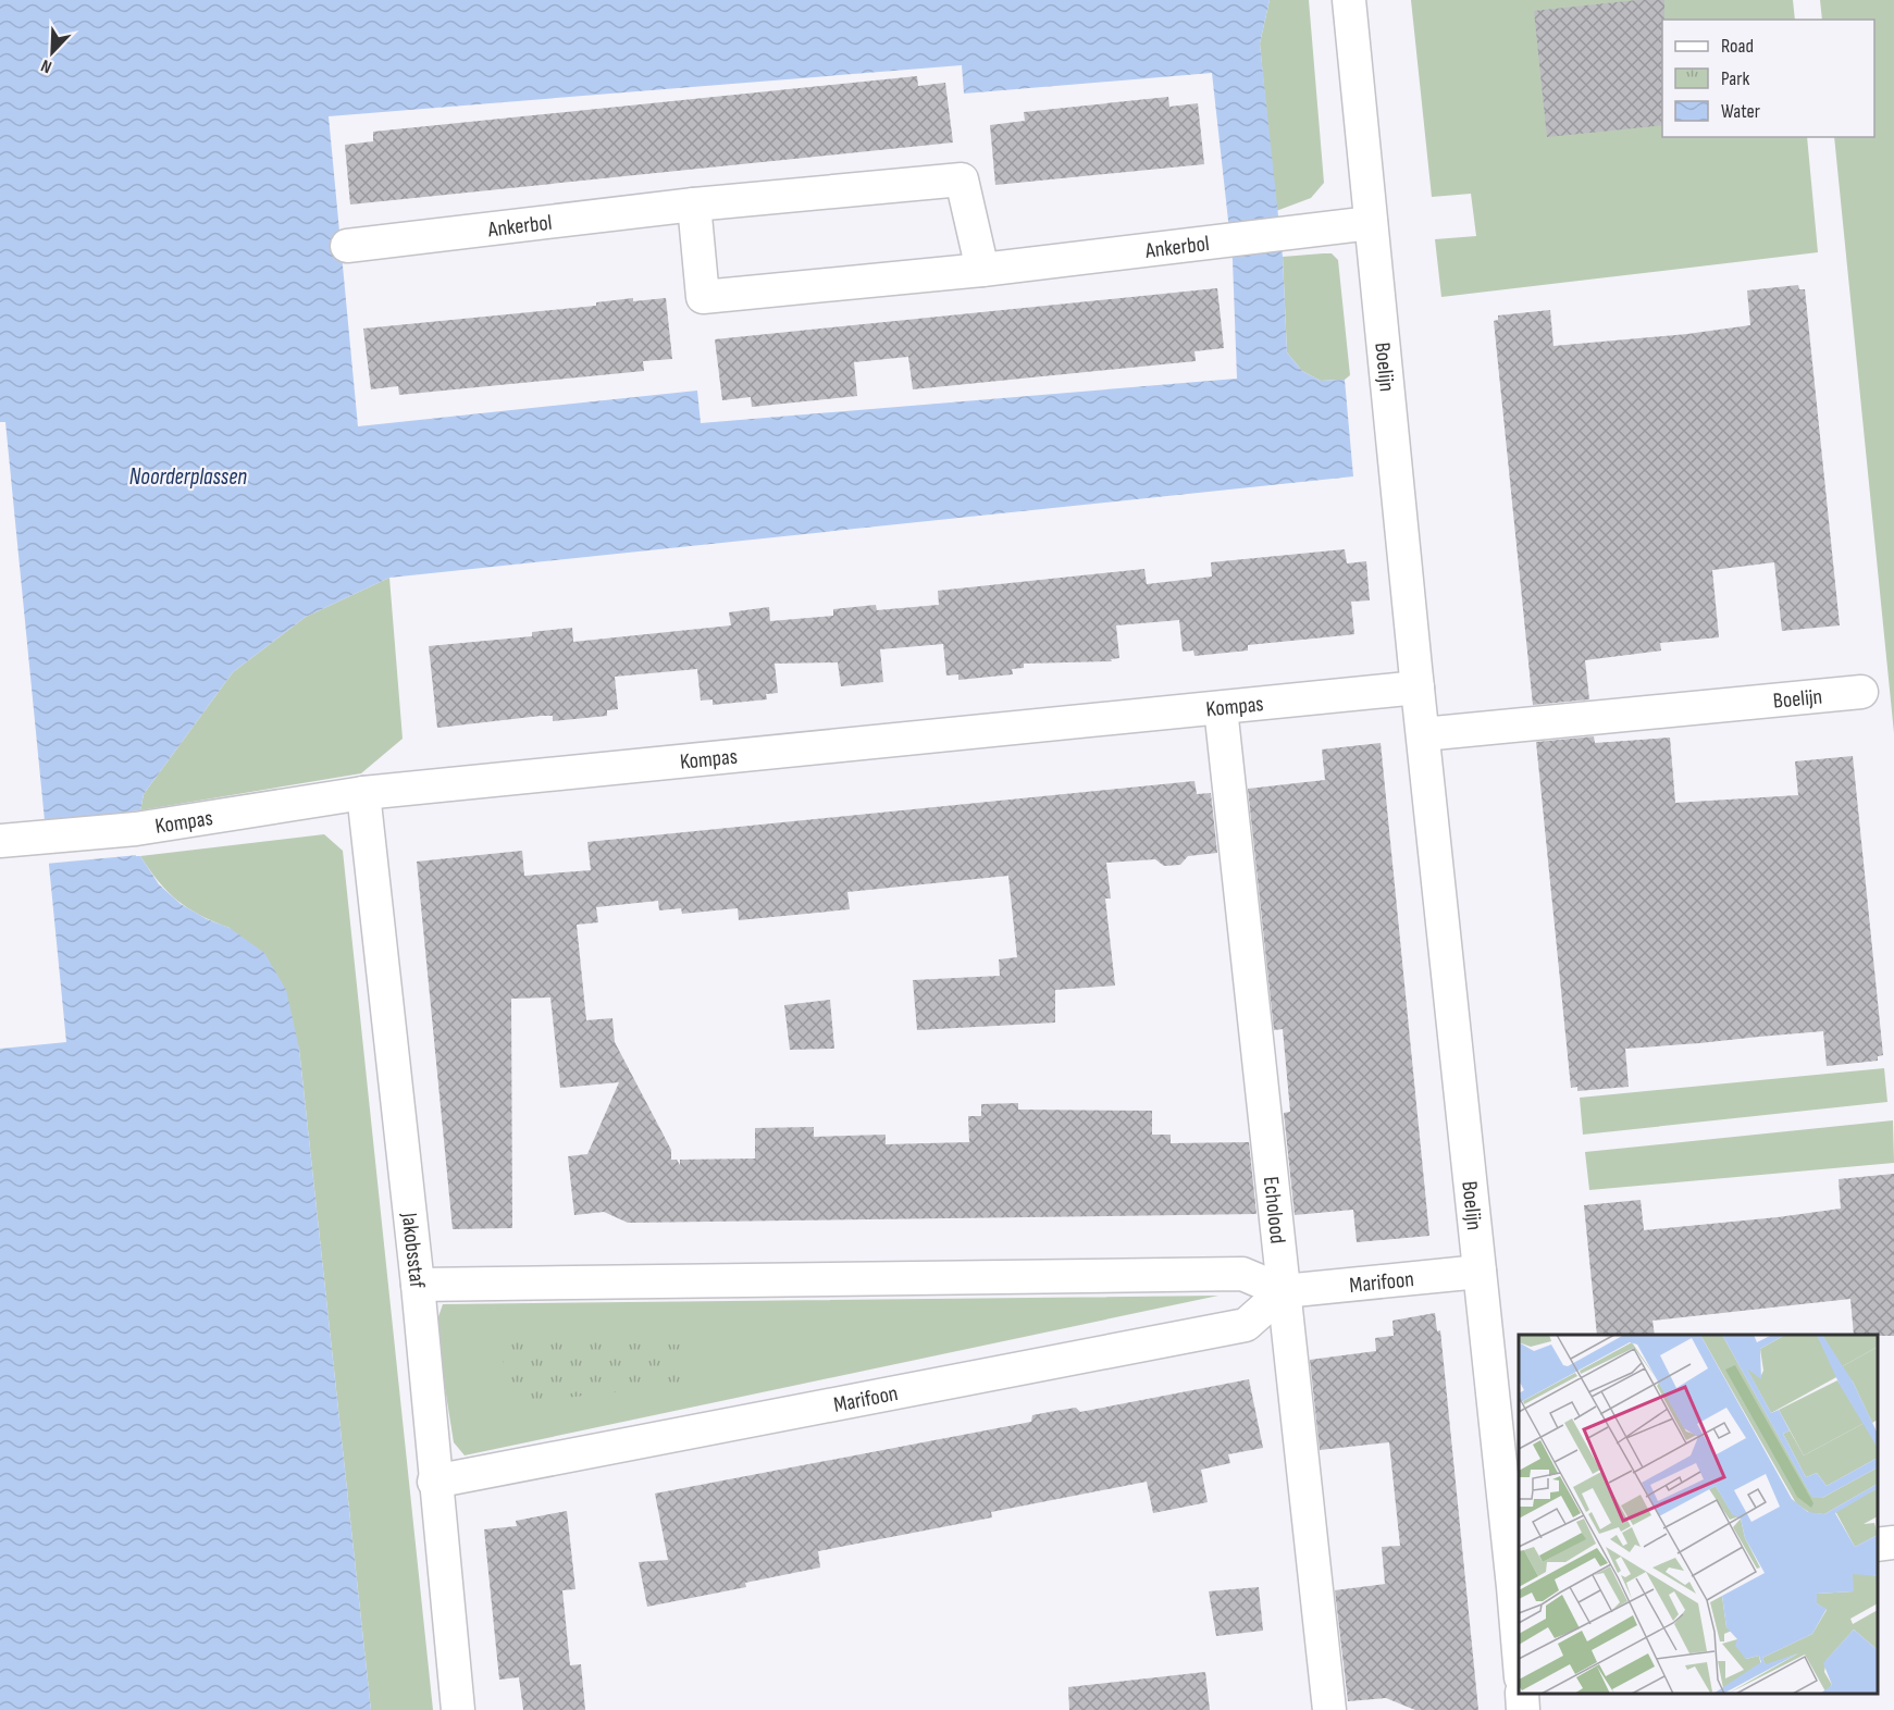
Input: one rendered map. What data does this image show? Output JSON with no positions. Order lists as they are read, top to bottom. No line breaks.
{"streets":{"street":["Ankerbol","Boelijn","Kompas","Echolood","Jakobsstaf","Marifoon"]},"crossings":[["Ankerbol","Boelijn"],["Boelijn","Kompas"],["Boelijn","Marifoon"],["Kompas","Echolood"],["Kompas","Jakobsstaf"],["Echolood","Marifoon"],["Jakobsstaf","Marifoon"]],"water":["Noorderplassen"],"legend":["Road","Park","Water"],"north":"bottom left"}
